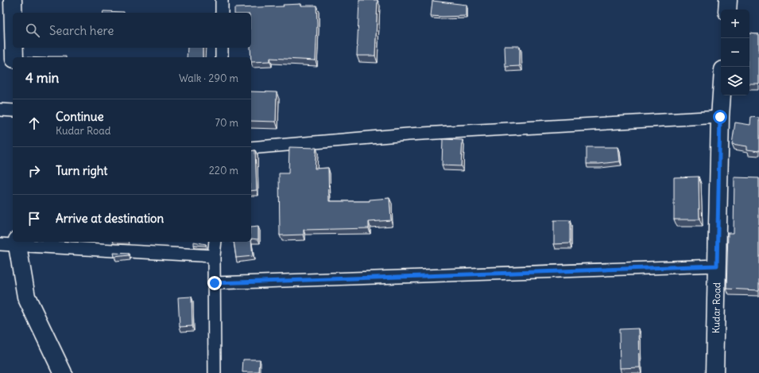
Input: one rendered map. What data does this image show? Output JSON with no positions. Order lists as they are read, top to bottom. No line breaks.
{"streets":{"street":["Kudar Road"]},"page":{"map_buttons":["+","−"],"search":"Search here","heading":["4 min","Walk · 290 m"],"list":[["Continue","Kudar Road","70 m"],["Turn right","220 m"],"Arrive at destination"]}}
